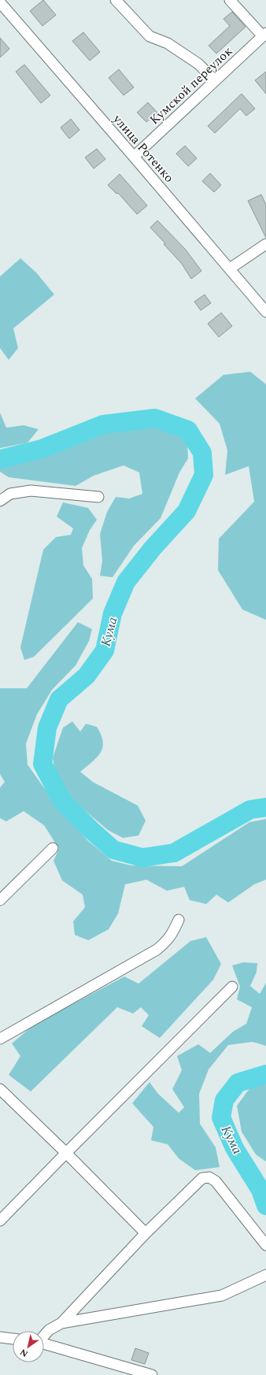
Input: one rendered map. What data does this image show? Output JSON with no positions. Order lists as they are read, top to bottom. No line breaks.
{"streets":{"street":["Кумской переулок","улица Ротенко"]},"crossings":[["Кумской переулок","улица Ротенко"]],"water":["Кума"],"north":"bottom left"}
